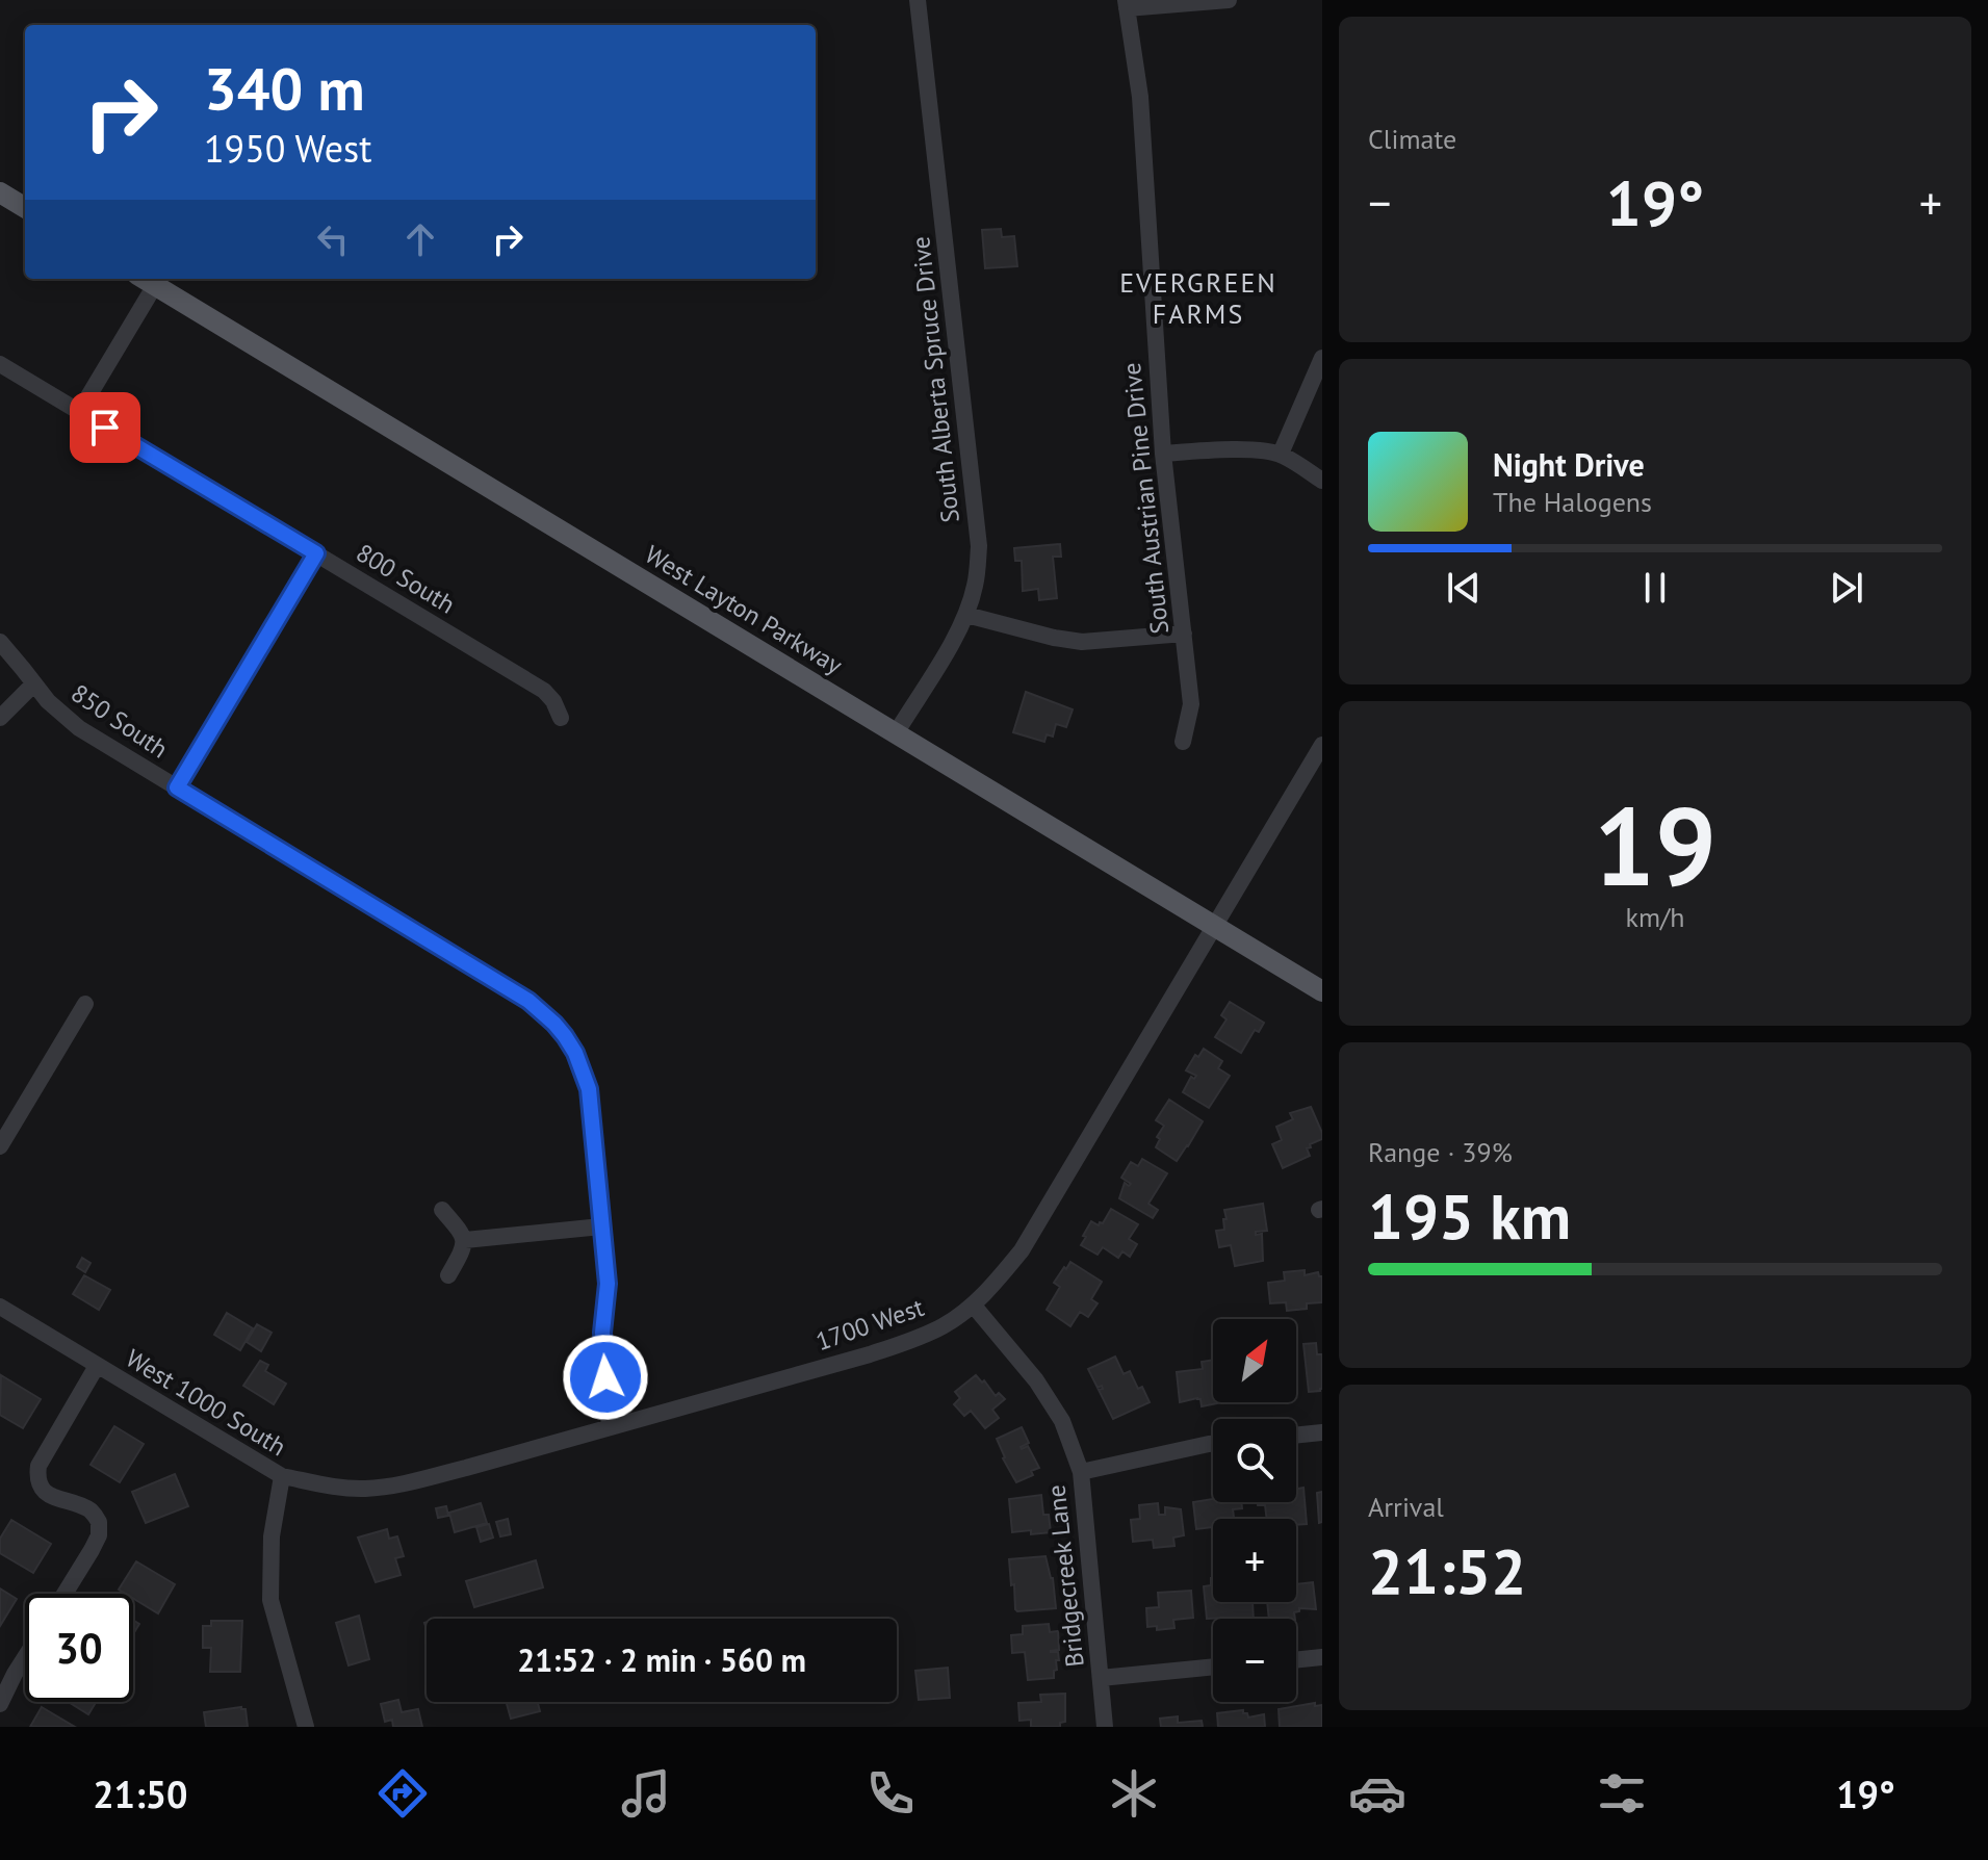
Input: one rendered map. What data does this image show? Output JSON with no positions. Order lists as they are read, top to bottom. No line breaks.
{"streets":{"main road":["West Layton Parkway"],"street":["South Alberta Spruce Drive","South Austrian Pine Drive","800 South","850 South","1700 West","West 1000 South","Bridgecreek Lane"]},"crossings":[["South Alberta Spruce Drive","West Layton Parkway"],["West Layton Parkway","1700 West"],["850 South","1700 West"],["1700 West","West 1000 South"],["1700 West","Bridgecreek Lane"]],"districts":["EVERGREEN FARMS"],"north":"top right","page":{"tile":["Climate",["19","km/h"],["Range · 39%","195 km"],["Arrival","21:52"]],"turn":["340 m","1950 West"],"heat":["−","19°","+"],"song":["Night Drive","The Halogens"],"map_buttons":["+","−"],"limit":"30","trip":"21:52 · 2 min · 560 m","tabs":["21:50","19°"]}}
